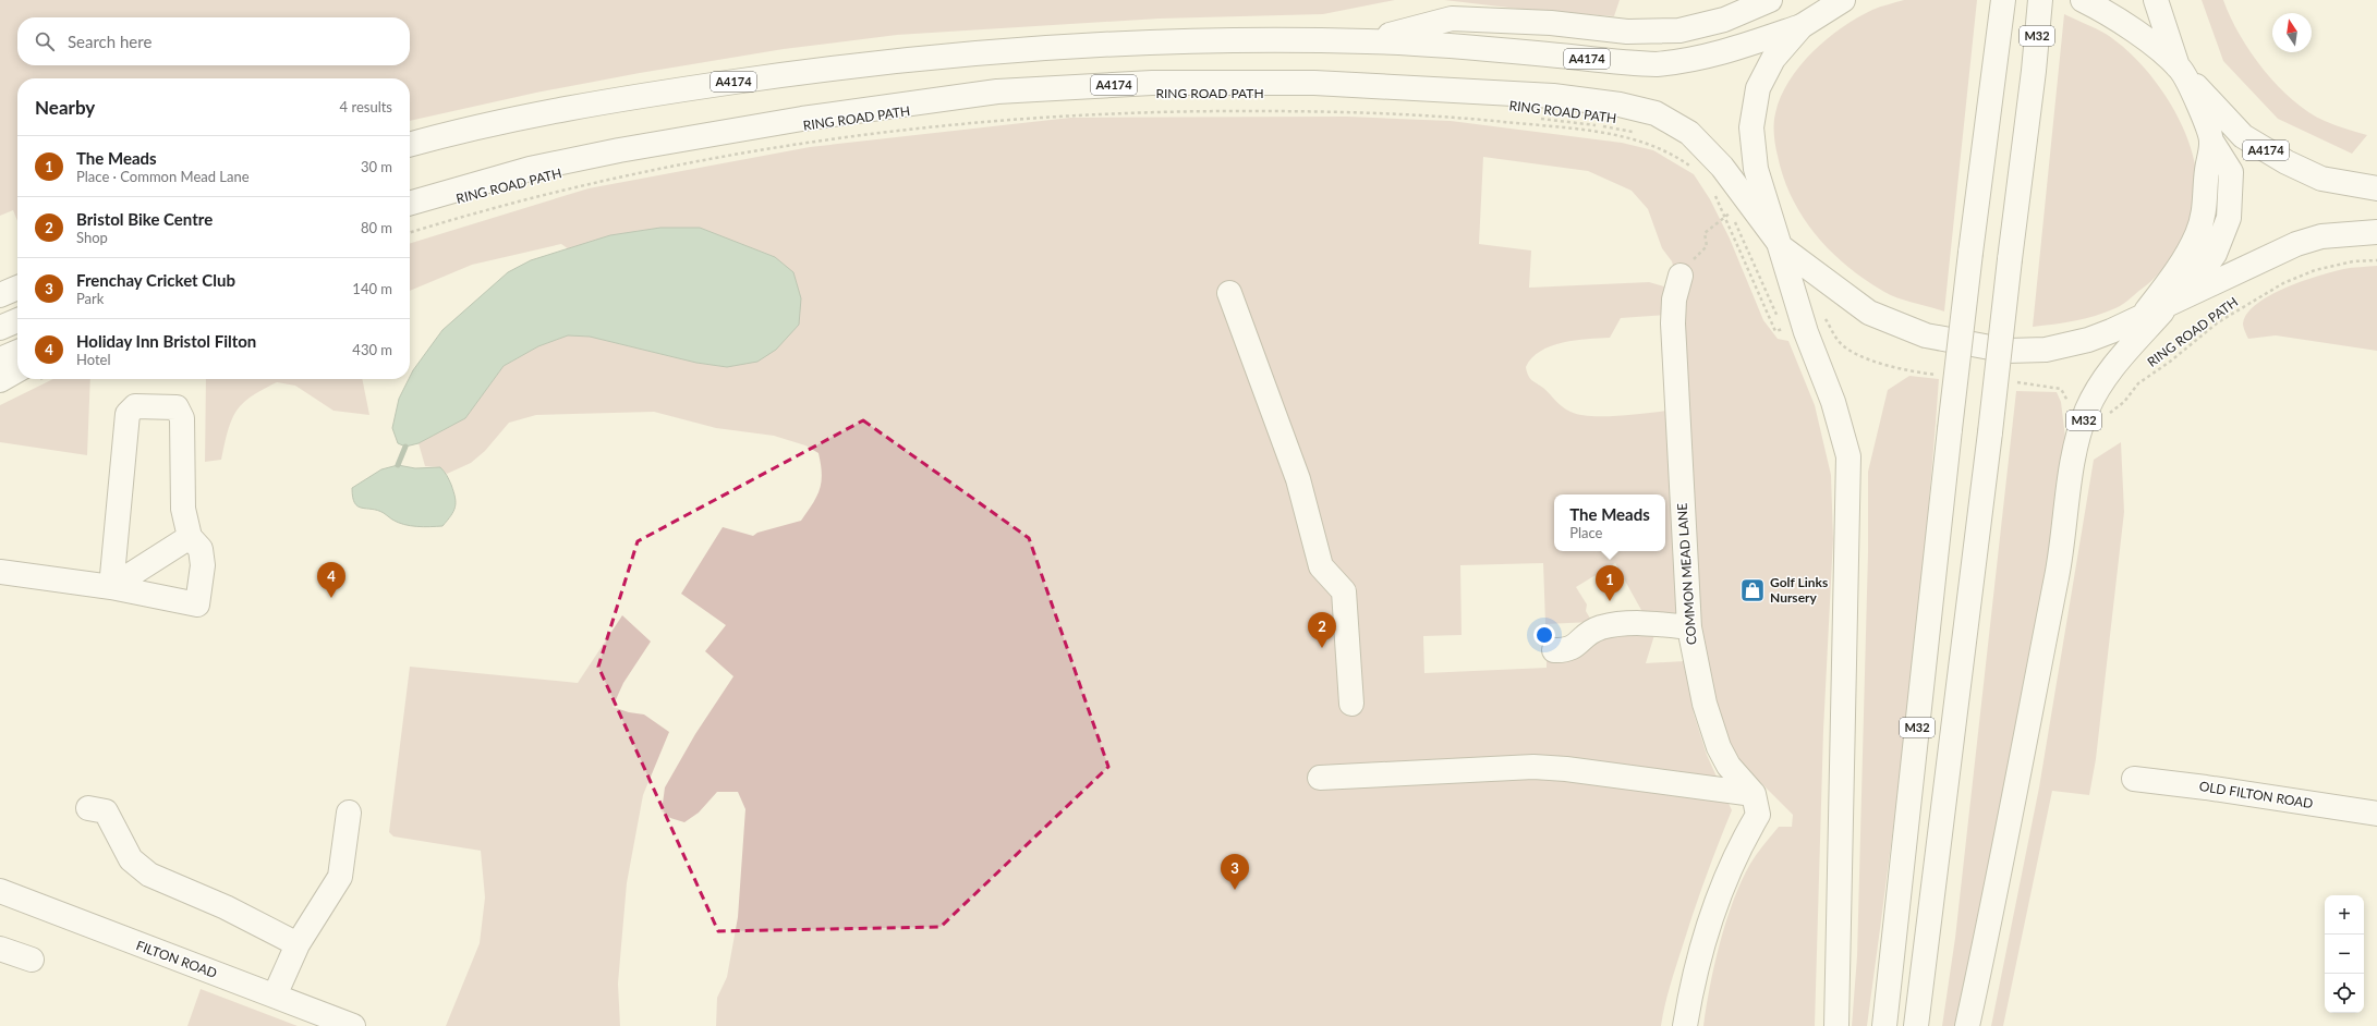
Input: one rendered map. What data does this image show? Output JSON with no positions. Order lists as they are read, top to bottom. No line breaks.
{"streets":{"main road":["M32","A4174","COMMON MEAD LANE","OLD FILTON ROAD","FILTON ROAD"],"path":["RING ROAD PATH"]},"places":{"shop":["Golf Links Nursery"]},"north":"top","page":{"search":"Search here","heading":["Nearby","4 results"],"list":[{"mark":"1","name":"The Meads","note":"Place · Common Mead Lane","value":"30 m"},{"mark":"2","name":"Bristol Bike Centre","note":"Shop","value":"80 m"},{"mark":"3","name":"Frenchay Cricket Club","note":"Park","value":"140 m"},{"mark":"4","name":"Holiday Inn Bristol Filton","note":"Hotel","value":"430 m"}],"popup":["The Meads","Place"],"pins":["4","1","2","3"],"map_buttons":["+","−"]}}
